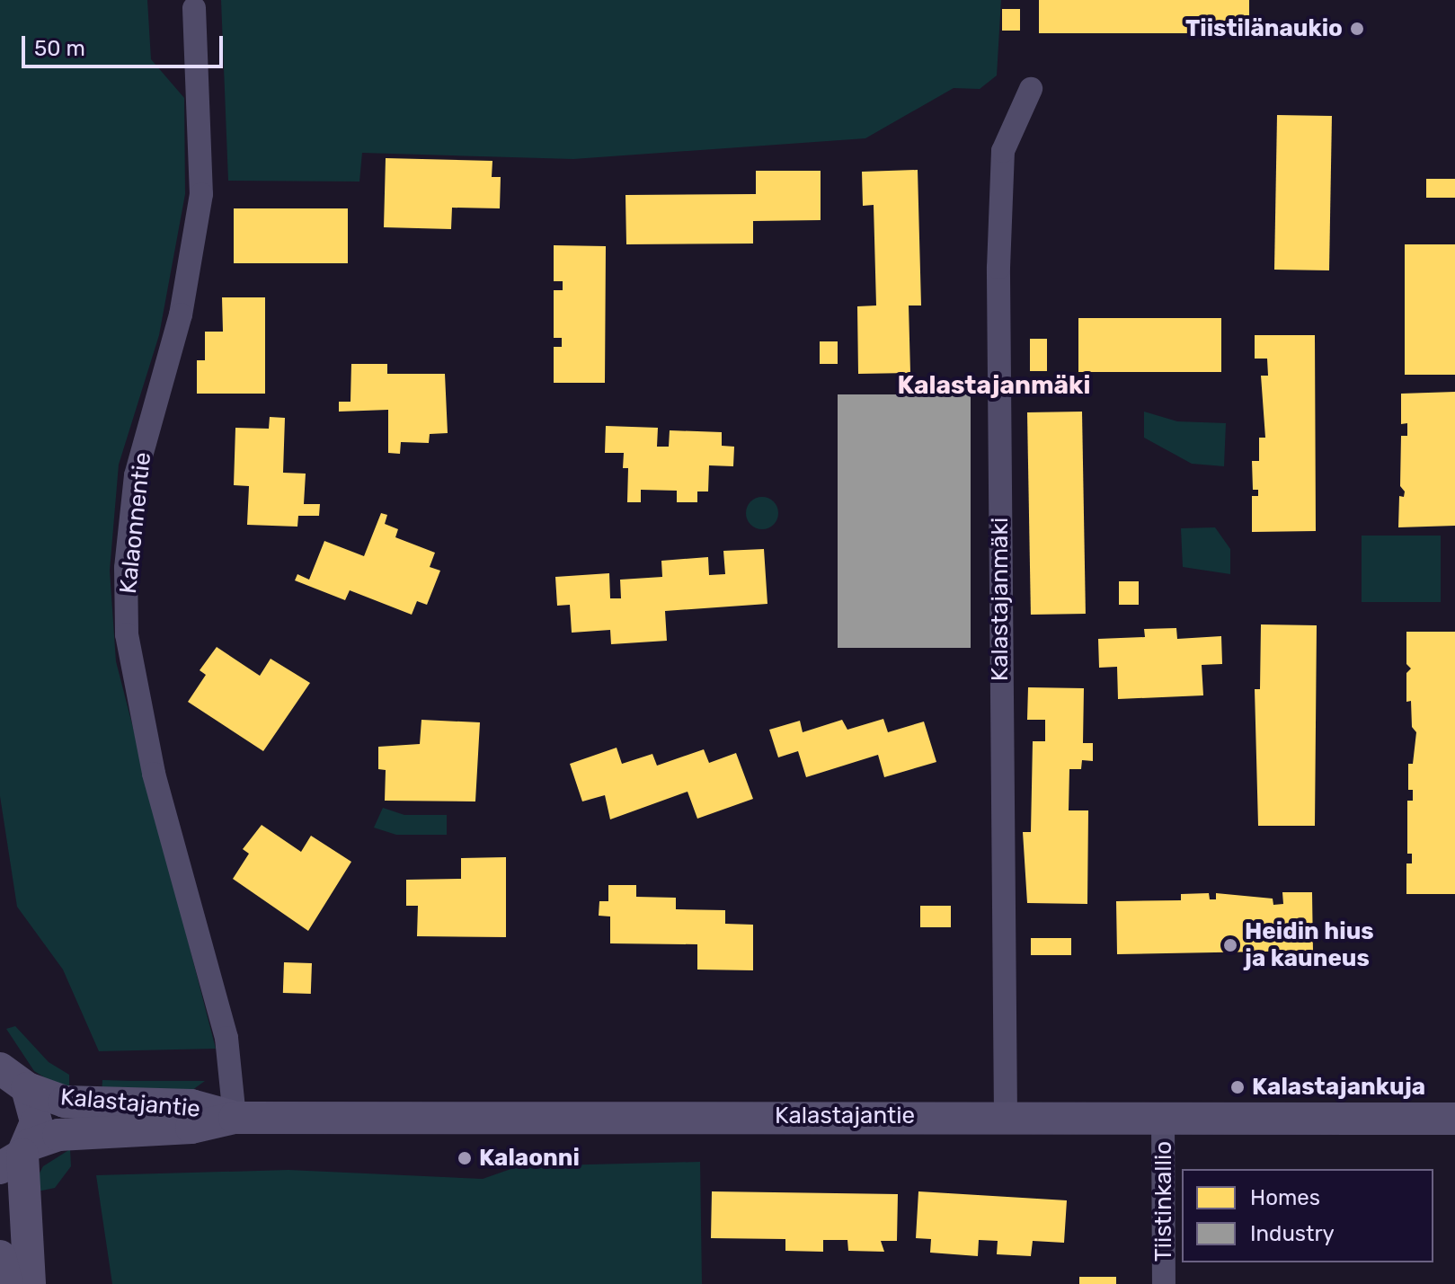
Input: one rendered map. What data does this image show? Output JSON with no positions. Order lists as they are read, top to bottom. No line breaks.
{"streets":{"main road":["Kalastajantie"],"street":["Kalaonnentie","Kalastajanmäki","Tiistinkallio"]},"crossings":[["Kalaonnentie","Kalastajantie"],["Kalastajanmäki","Kalastajantie"],["Kalastajantie","Tiistinkallio"]],"districts":["Kalastajanmäki"],"places":["Tiistilänaukio","Heidin hius ja kauneus","Kalastajankuja","Kalaonni"],"legend":["Homes","Industry"],"scale_bar":"50 m"}
